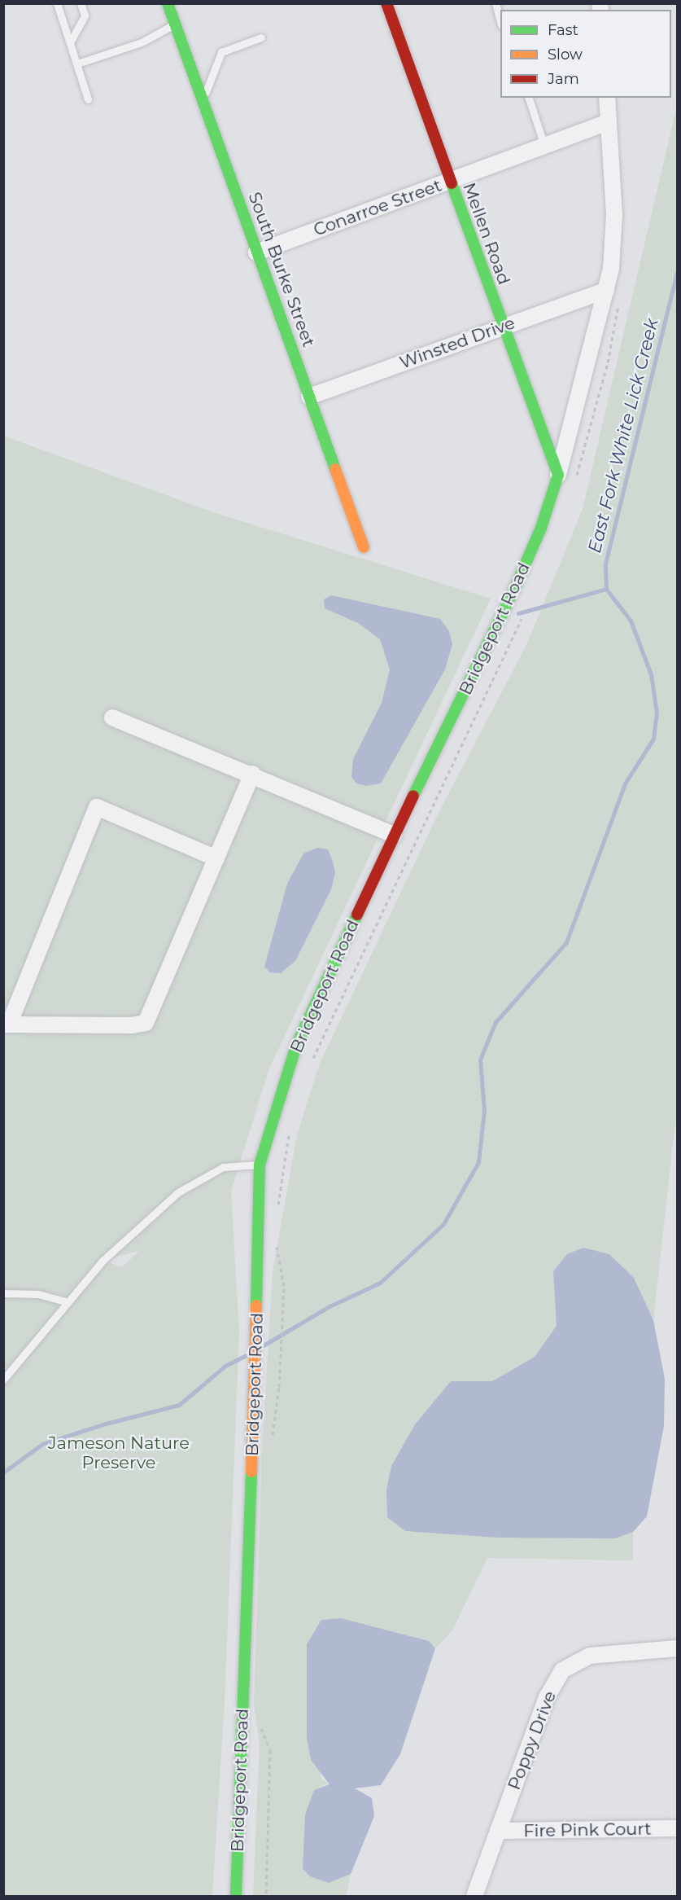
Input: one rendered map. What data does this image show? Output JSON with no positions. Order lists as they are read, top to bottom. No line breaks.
{"streets":{"street":["Conarroe Street","Mellen Road","South Burke Street","Winsted Drive","Bridgeport Road","Poppy Drive","Fire Pink Court"]},"crossings":[["Conarroe Street","Mellen Road"],["Conarroe Street","South Burke Street"],["Conarroe Street","Bridgeport Road"],["Mellen Road","Winsted Drive"],["Mellen Road","Bridgeport Road"],["South Burke Street","Winsted Drive"],["Winsted Drive","Bridgeport Road"],["Poppy Drive","Fire Pink Court"]],"water":["East Fork White Lick Creek"],"parks":["Jameson Nature Preserve"],"legend":["Fast","Slow","Jam"]}
